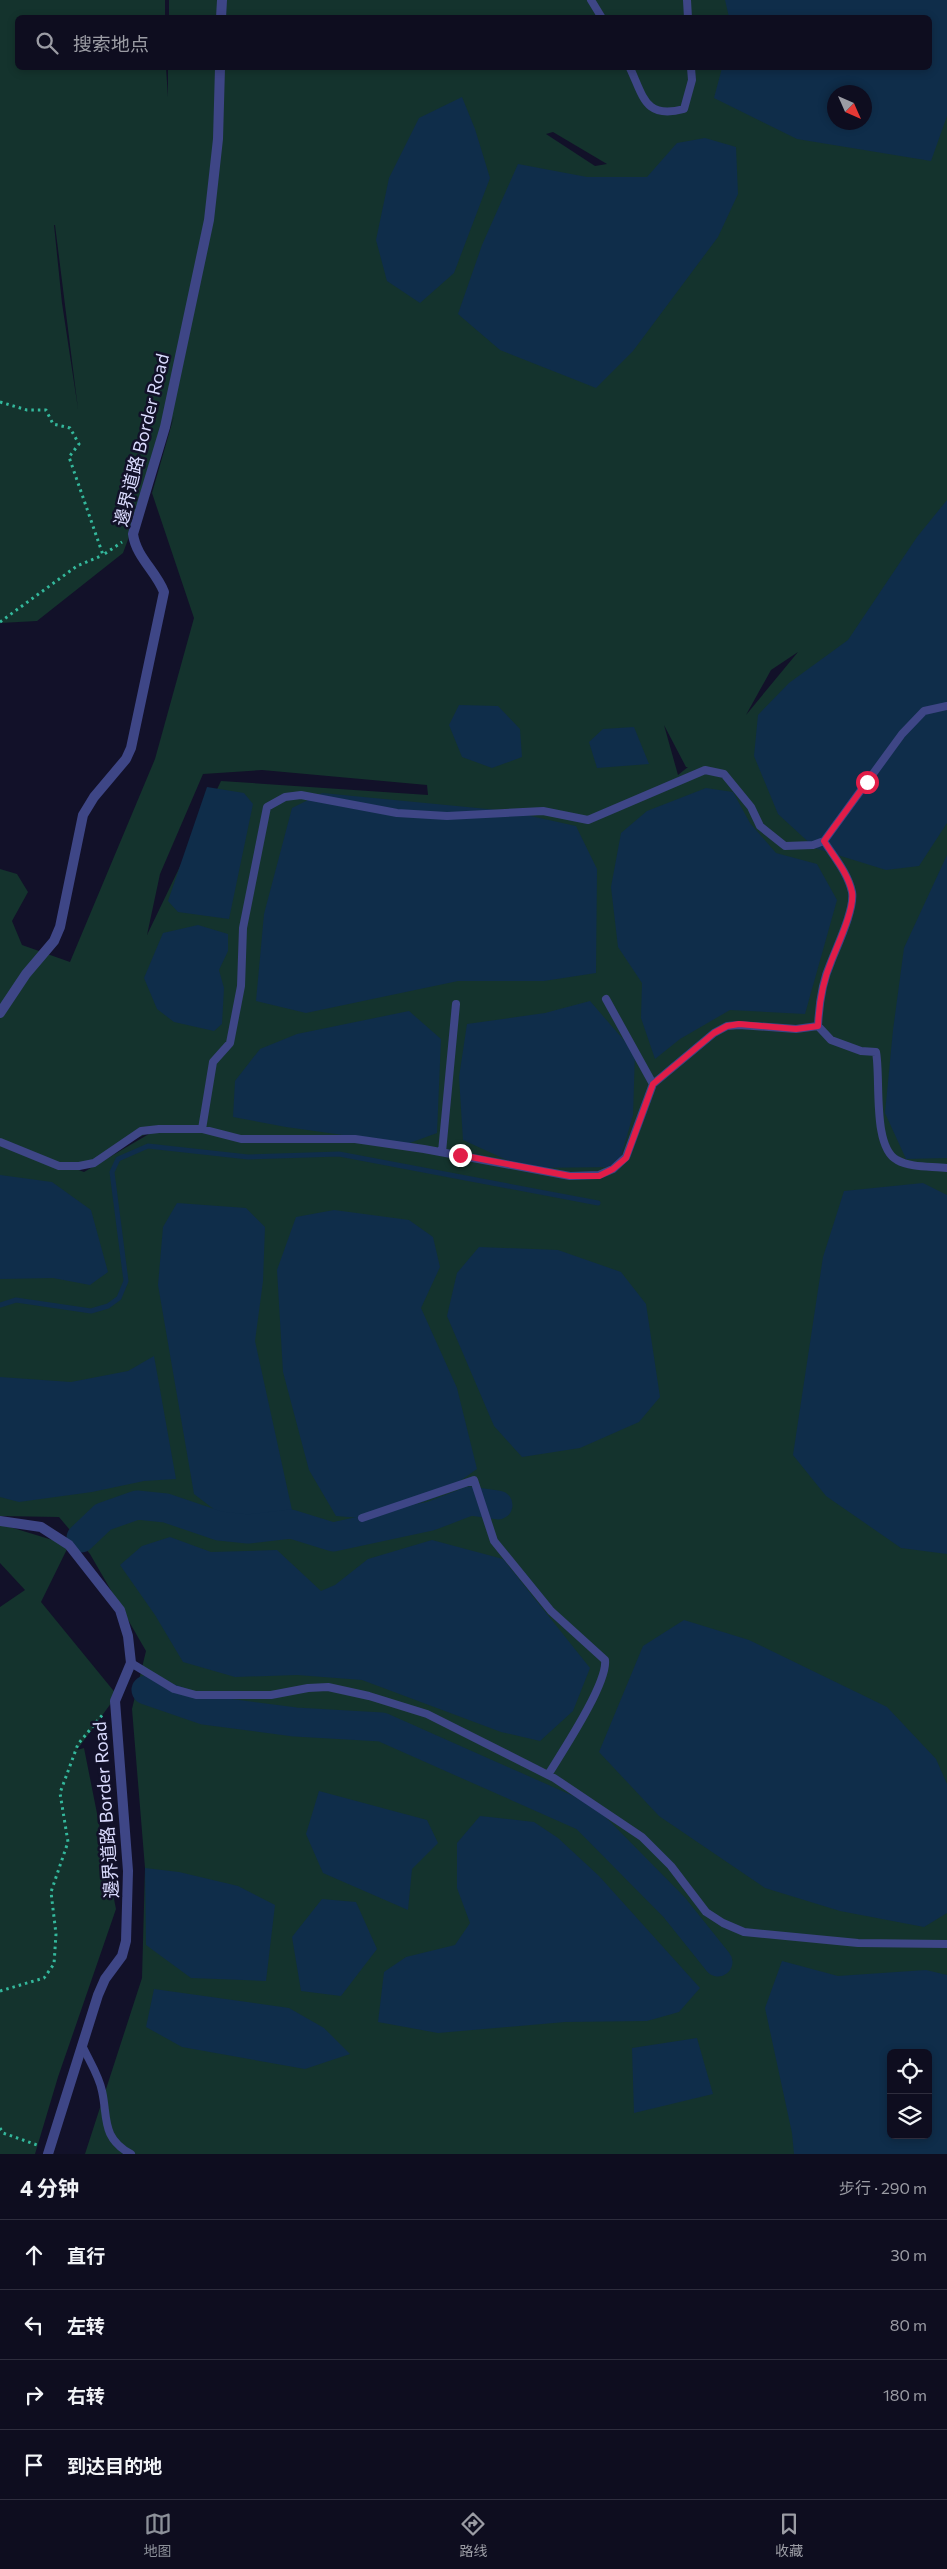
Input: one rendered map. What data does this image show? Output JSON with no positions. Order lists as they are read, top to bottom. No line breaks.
{"streets":{"street":["邊界道路 Border Road"]},"north":"bottom right","page":{"search":"搜索地点","heading":["4 分钟","步行 · 290 m"],"list":[["直行","30 m"],["左转","80 m"],["右转","180 m"],"到达目的地"],"nav":["地图","路线","收藏"]}}
